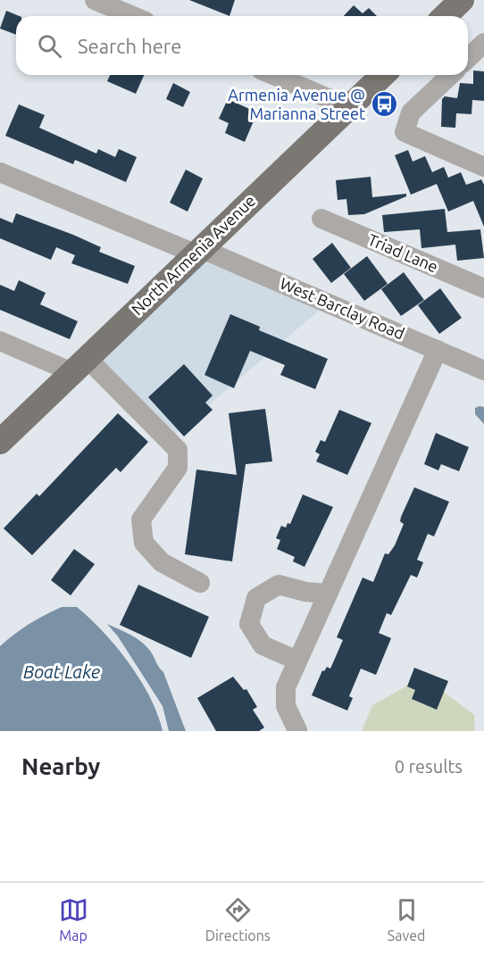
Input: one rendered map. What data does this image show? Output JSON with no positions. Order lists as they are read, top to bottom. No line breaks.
{"streets":{"main road":["North Armenia Avenue"],"street":["Triad Lane","West Barclay Road"]},"crossings":[["North Armenia Avenue","West Barclay Road"]],"water":["Boat Lake"],"places":{"bus stop":["Armenia Avenue @ Marianna Street"]},"page":{"search":"Search here","heading":["Nearby","0 results"],"nav":["Map","Directions","Saved"]}}
